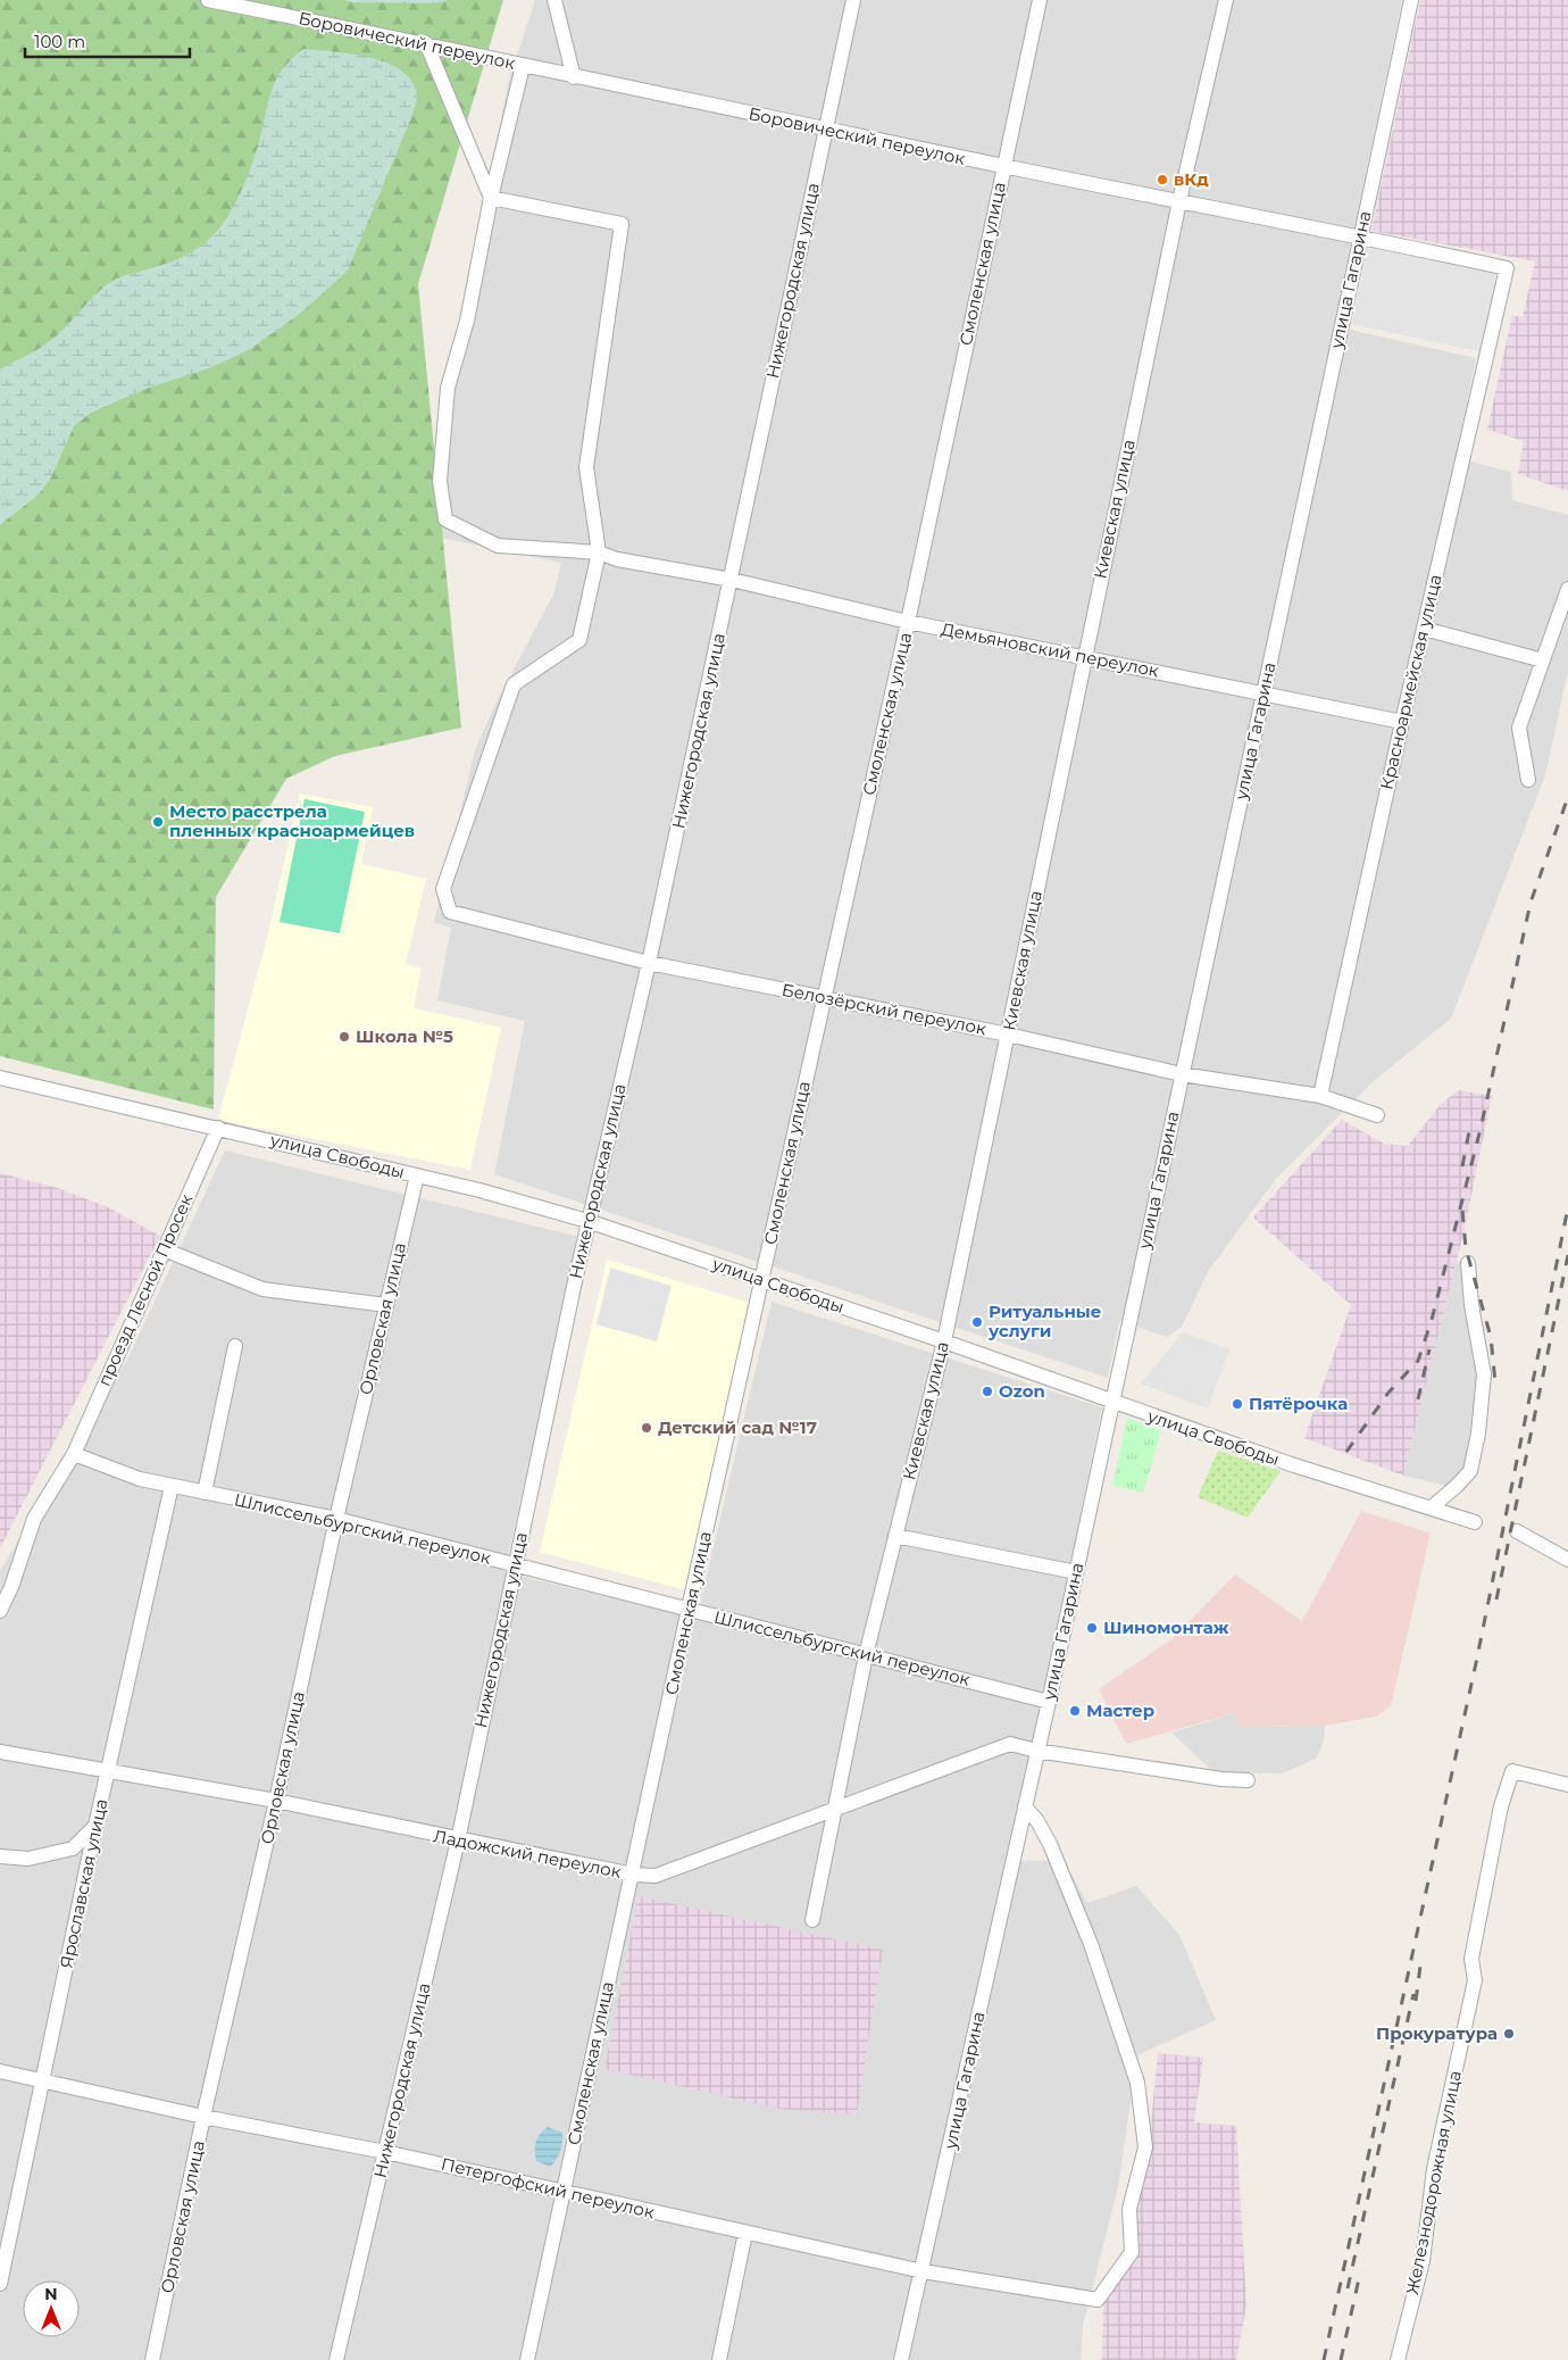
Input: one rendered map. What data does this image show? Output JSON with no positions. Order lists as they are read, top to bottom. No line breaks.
{"streets":{"street":["Боровический переулок","Смоленская улица","улица Гагарина","Нижегородская улица","Киевская улица","Демьяновский переулок","Красноармейская улица","Белозёрский переулок","улица Свободы","проезд Лесной Просек","Орловская улица","Шлиссельбургский переулок","Ладожский переулок","Ярославская улица","Железнодорожная улица","Петергофский переулок"]},"crossings":[["Боровический переулок","Смоленская улица"],["Боровический переулок","улица Гагарина"],["Боровический переулок","Нижегородская улица"],["Боровический переулок","Киевская улица"],["Боровический переулок","Красноармейская улица"],["Смоленская улица","Демьяновский переулок"],["Смоленская улица","Белозёрский переулок"],["Смоленская улица","улица Свободы"],["Смоленская улица","Шлиссельбургский переулок"],["Смоленская улица","Ладожский переулок"],["Смоленская улица","Петергофский переулок"],["улица Гагарина","Демьяновский переулок"],["улица Гагарина","Белозёрский переулок"],["улица Гагарина","улица Свободы"],["улица Гагарина","Шлиссельбургский переулок"],["улица Гагарина","Ладожский переулок"],["улица Гагарина","Петергофский переулок"],["Нижегородская улица","Демьяновский переулок"],["Нижегородская улица","Белозёрский переулок"],["Нижегородская улица","улица Свободы"],["Нижегородская улица","Шлиссельбургский переулок"],["Нижегородская улица","Ладожский переулок"],["Нижегородская улица","Петергофский переулок"],["Киевская улица","Демьяновский переулок"],["Киевская улица","Белозёрский переулок"],["Киевская улица","улица Свободы"],["Киевская улица","Шлиссельбургский переулок"],["Киевская улица","Ладожский переулок"],["Демьяновский переулок","Красноармейская улица"],["Демьяновский переулок","Белозёрский переулок"],["Красноармейская улица","Белозёрский переулок"],["улица Свободы","проезд Лесной Просек"],["улица Свободы","Орловская улица"],["проезд Лесной Просек","Шлиссельбургский переулок"],["Орловская улица","Шлиссельбургский переулок"],["Орловская улица","Ладожский переулок"],["Орловская улица","Петергофский переулок"],["Шлиссельбургский переулок","Ярославская улица"],["Ладожский переулок","Ярославская улица"],["Ярославская улица","Петергофский переулок"]],"places":["вКд","Место расстрела пленных красноармейцев","Школа №5","Ритуальные услуги","Ozon","Пятёрочка","Детский сад №17","Шиномонтаж","Мастер","Прокуратура"],"scale_bar":"100 m","north":"top"}
